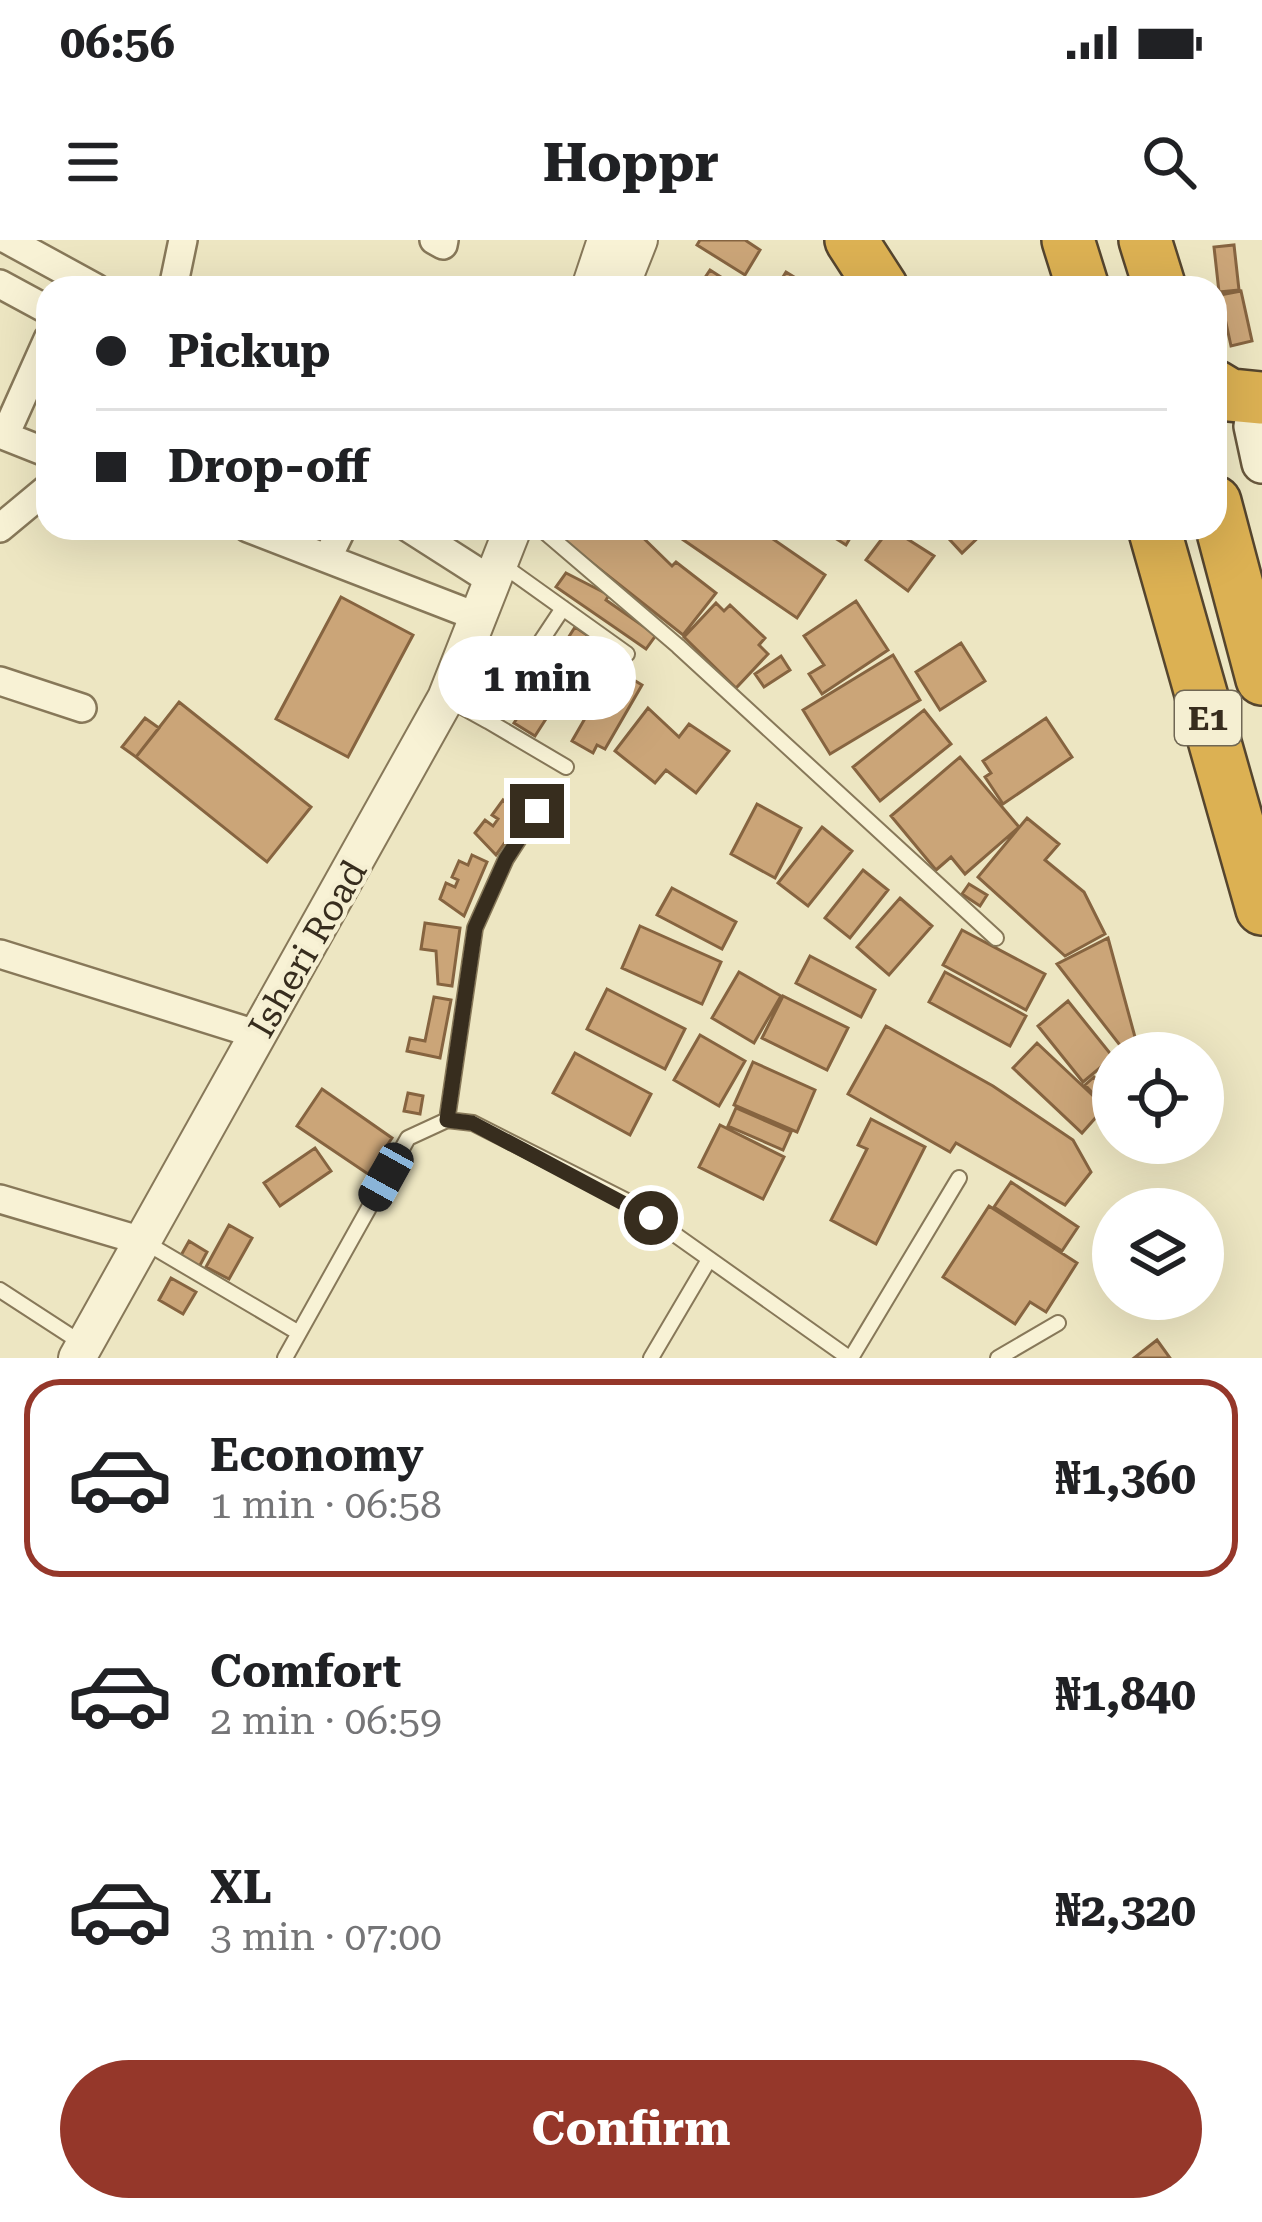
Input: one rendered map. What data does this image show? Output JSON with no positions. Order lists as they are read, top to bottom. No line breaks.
{"streets":{"highway":["E1"],"street":["Isheri Road"]},"page":{"status":"06:56","header":"Hoppr","banner":["Pickup","Drop-off"],"bubble":"1 min","list":[{"name":"Economy","note":"1 min · 06:58","value":"₦1,360"},{"name":"Comfort","note":"2 min · 06:59","value":"₦1,840"},{"name":"XL","note":"3 min · 07:00","value":"₦2,320"}],"buttons":"Confirm"}}
